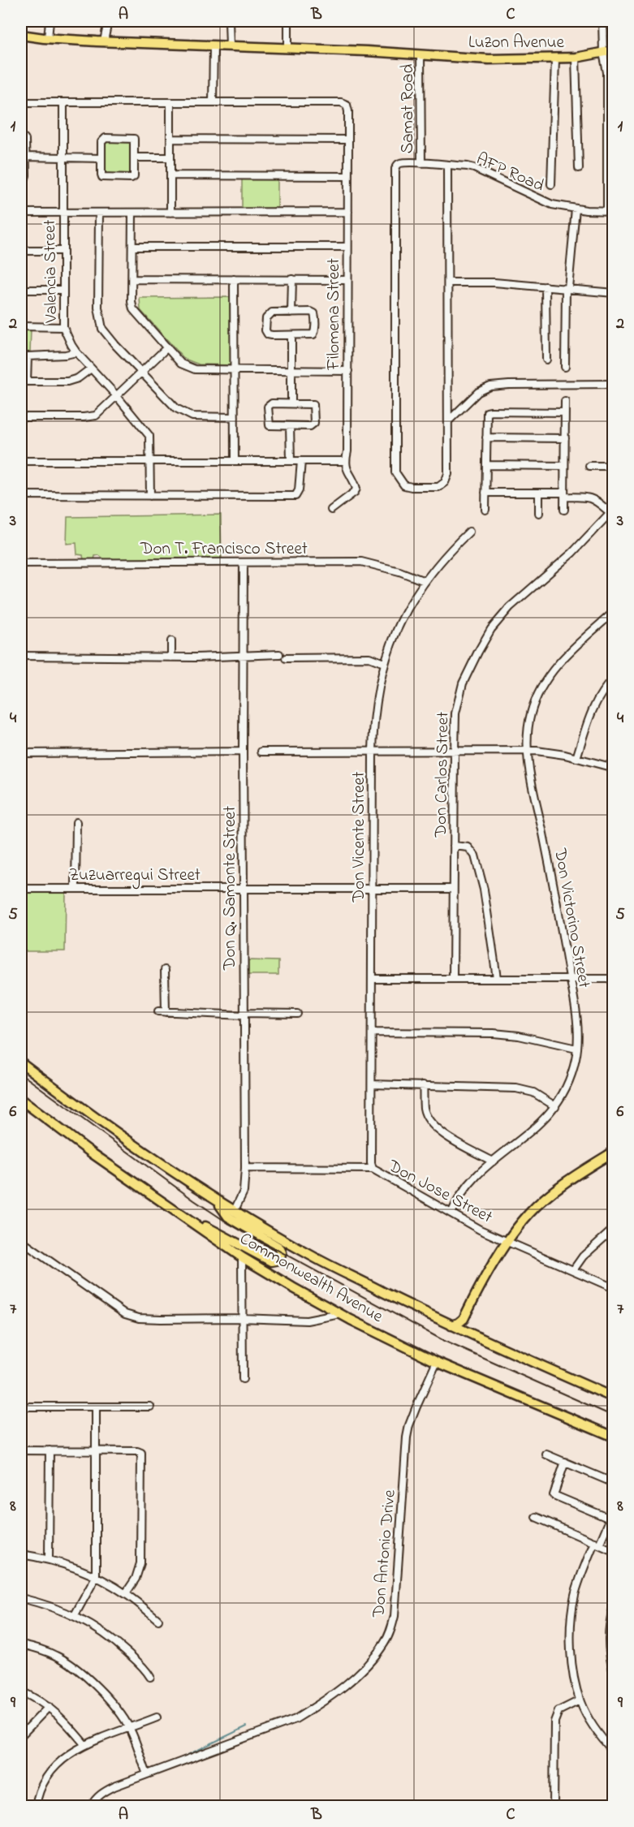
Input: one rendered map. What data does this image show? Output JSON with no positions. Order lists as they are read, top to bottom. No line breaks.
{"streets":{"main road":["Luzon Avenue","Commonwealth Avenue"],"street":["Samat Road","AFP Road","Valencia Street","Filomena Street","Don T. Francisco Street","Don Carlos Street","Don Vicente Street","Zuzuarregui Street","Don Q. Samonte Street","Don Victorino Street","Don Jose Street","Don Antonio Drive"]},"crossings":[["Luzon Avenue","Samat Road"],["Samat Road","AFP Road"],["Don T. Francisco Street","Don Vicente Street"],["Don T. Francisco Street","Don Q. Samonte Street"],["Don Carlos Street","Zuzuarregui Street"],["Don Vicente Street","Zuzuarregui Street"],["Don Vicente Street","Don Jose Street"],["Zuzuarregui Street","Don Q. Samonte Street"],["Don Q. Samonte Street","Don Jose Street"],["Don Q. Samonte Street","Commonwealth Avenue"],["Don Victorino Street","Don Jose Street"],["Commonwealth Avenue","Don Antonio Drive"]],"grid":{"columns":["A","B","C"],"rows":["1","2","3","4","5","6","7","8","9"]}}
